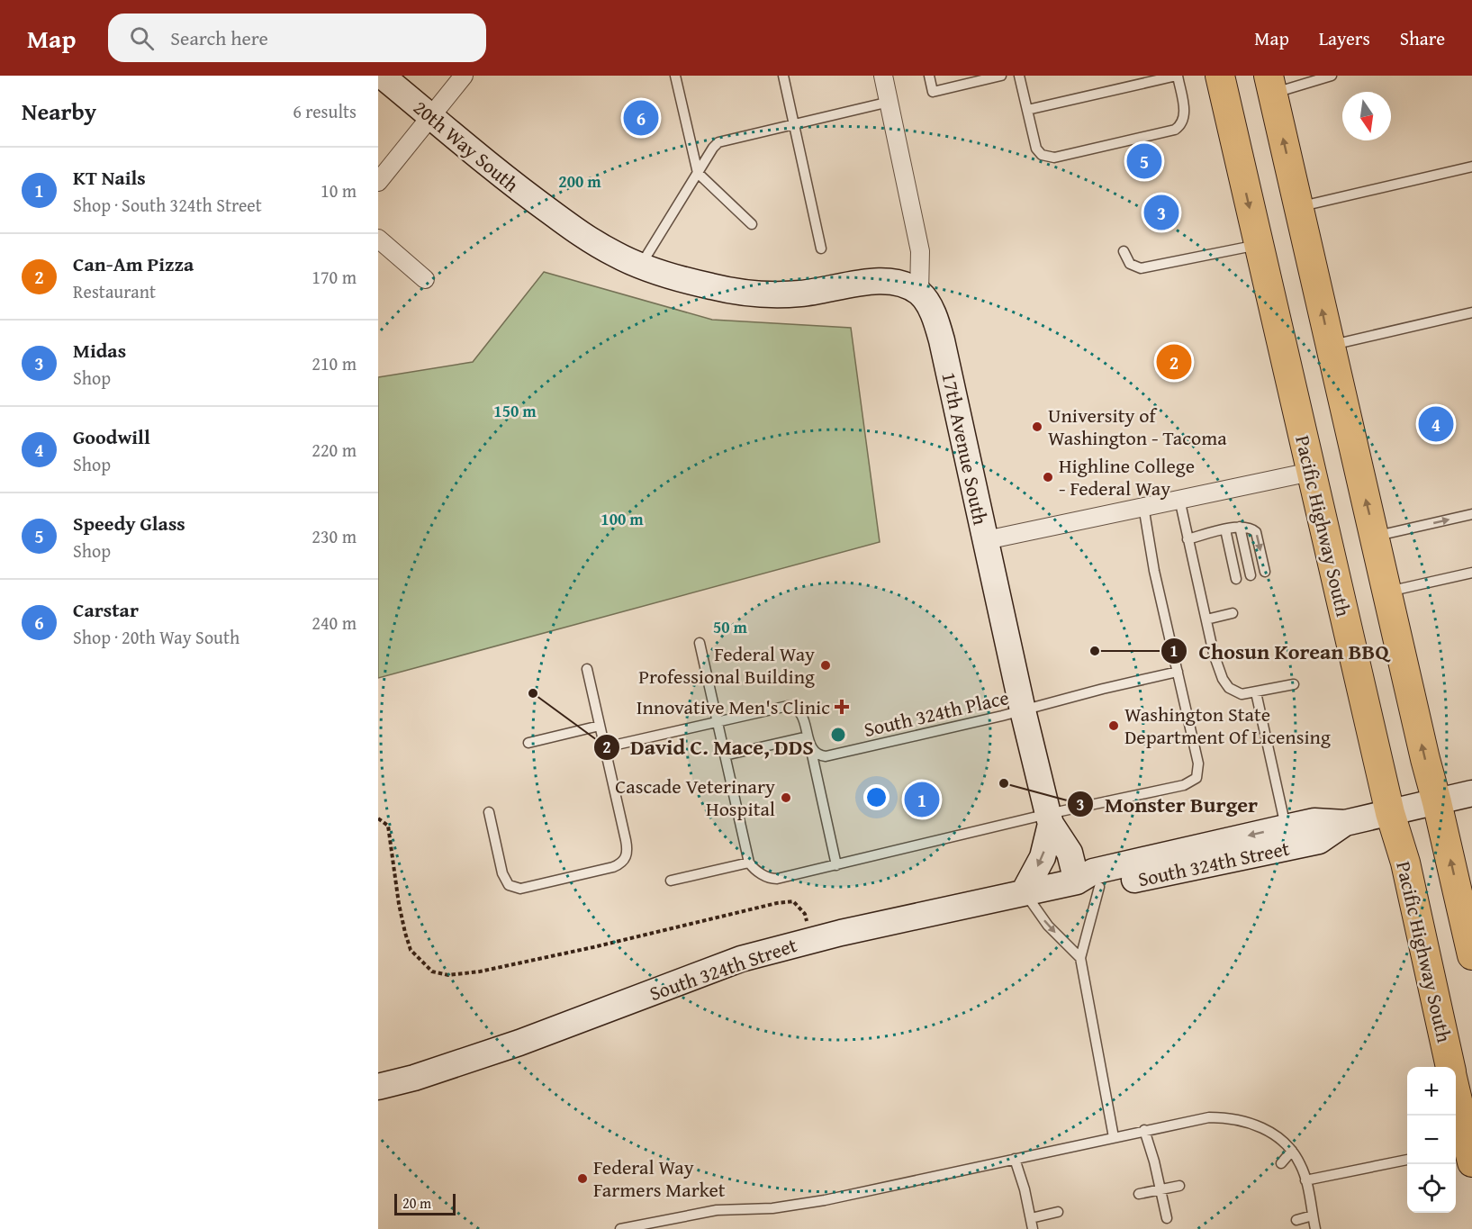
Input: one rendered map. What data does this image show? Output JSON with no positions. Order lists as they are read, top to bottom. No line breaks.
{"streets":{"main road":["Pacific Highway South"],"street":["20th Way South","17th Avenue South","South 324th Street"],"lane":["South 324th Place"]},"crossings":[["20th Way South","17th Avenue South"],["17th Avenue South","South 324th Place"],["17th Avenue South","South 324th Street"],["Pacific Highway South","South 324th Street"]],"places":{"other":["University of Washington - Tacoma","Highline College - Federal Way","Chosun Korean BBQ","Federal Way Professional Building","David C. Mace, DDS","Washington State Department Of Licensing","Monster Burger","Cascade Veterinary Hospital","Federal Way Farmers Market"],"health":["Innovative Men's Clinic"]},"scale_bar":"20 m","north":"bottom","page":{"header":"Map","search":"Search here","nav":["Map","Layers","Share"],"heading":["Nearby","6 results"],"pins":["6","5","3","2","4","1"],"list":[{"mark":"1","name":"KT Nails","note":"Shop · South 324th Street","value":"10 m"},{"mark":"2","name":"Can-Am Pizza","note":"Restaurant","value":"170 m"},{"mark":"3","name":"Midas","note":"Shop","value":"210 m"},{"mark":"4","name":"Goodwill","note":"Shop","value":"220 m"},{"mark":"5","name":"Speedy Glass","note":"Shop","value":"230 m"},{"mark":"6","name":"Carstar","note":"Shop · 20th Way South","value":"240 m"}],"map_buttons":["+","−"],"scale":"20 m"},"rings":["200 m","150 m","100 m","50 m"]}
